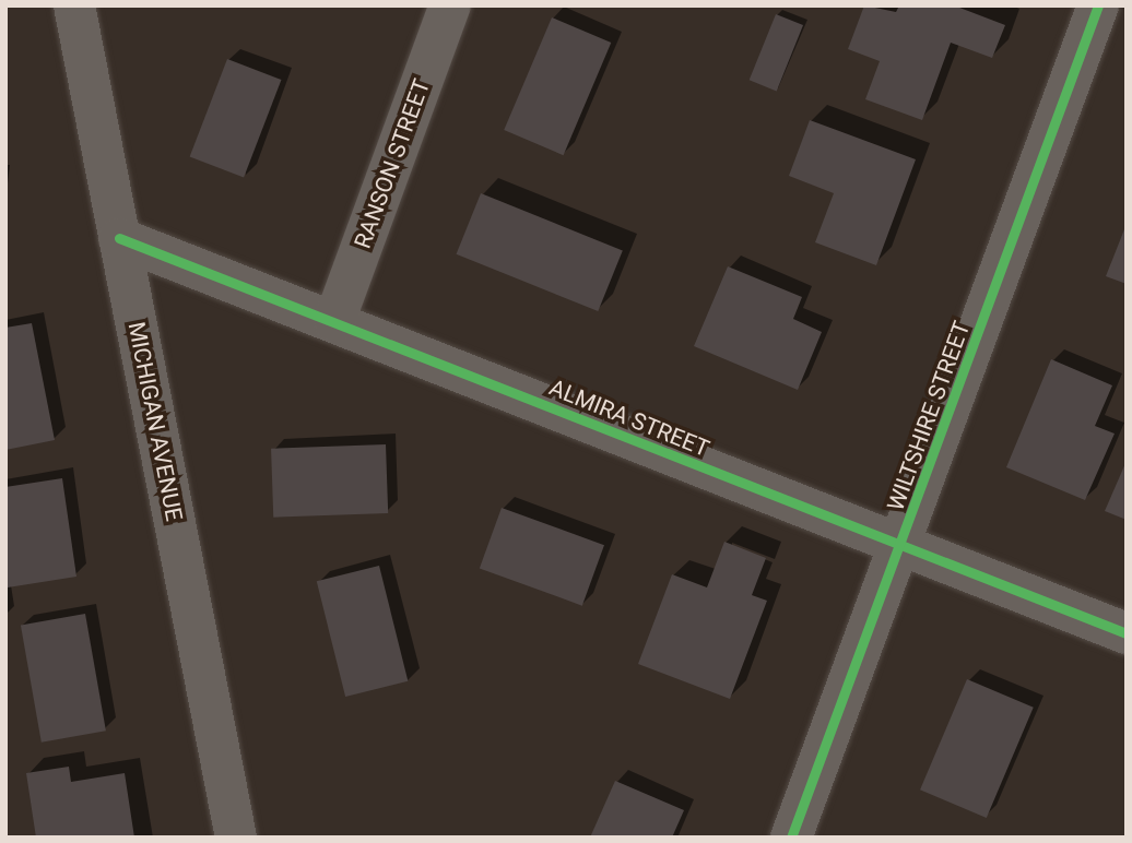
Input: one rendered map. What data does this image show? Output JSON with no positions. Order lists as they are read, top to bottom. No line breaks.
{"streets":{"street":["RANSON STREET","WILTSHIRE STREET","ALMIRA STREET","MICHIGAN AVENUE"]},"crossings":[["RANSON STREET","ALMIRA STREET"],["WILTSHIRE STREET","ALMIRA STREET"],["ALMIRA STREET","MICHIGAN AVENUE"]]}
